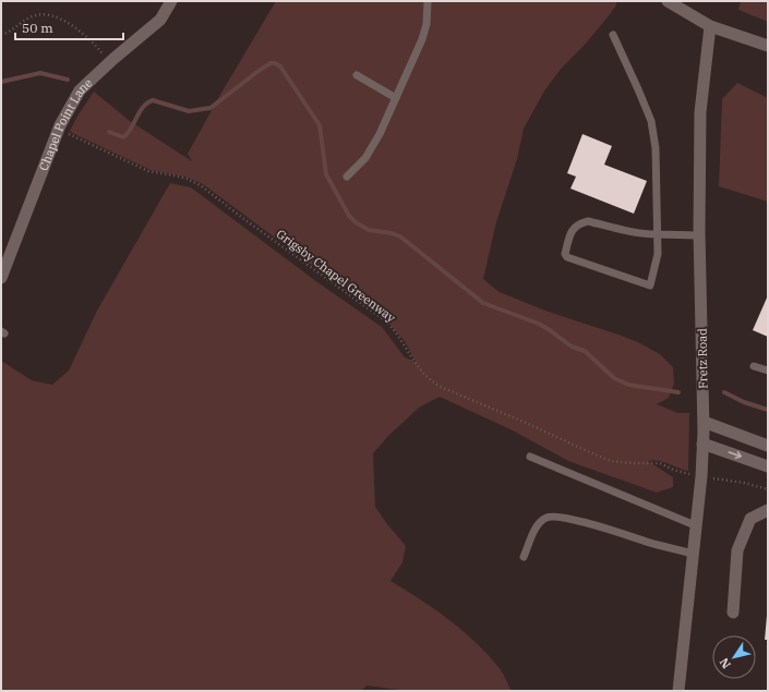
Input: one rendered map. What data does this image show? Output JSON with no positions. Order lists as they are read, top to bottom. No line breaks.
{"streets":{"street":["Chapel Point Lane","Fretz Road"],"path":["Grigsby Chapel Greenway"]},"crossings":[["Chapel Point Lane","Grigsby Chapel Greenway"],["Grigsby Chapel Greenway","Fretz Road"]],"scale_bar":"50 m","north":"bottom left"}
